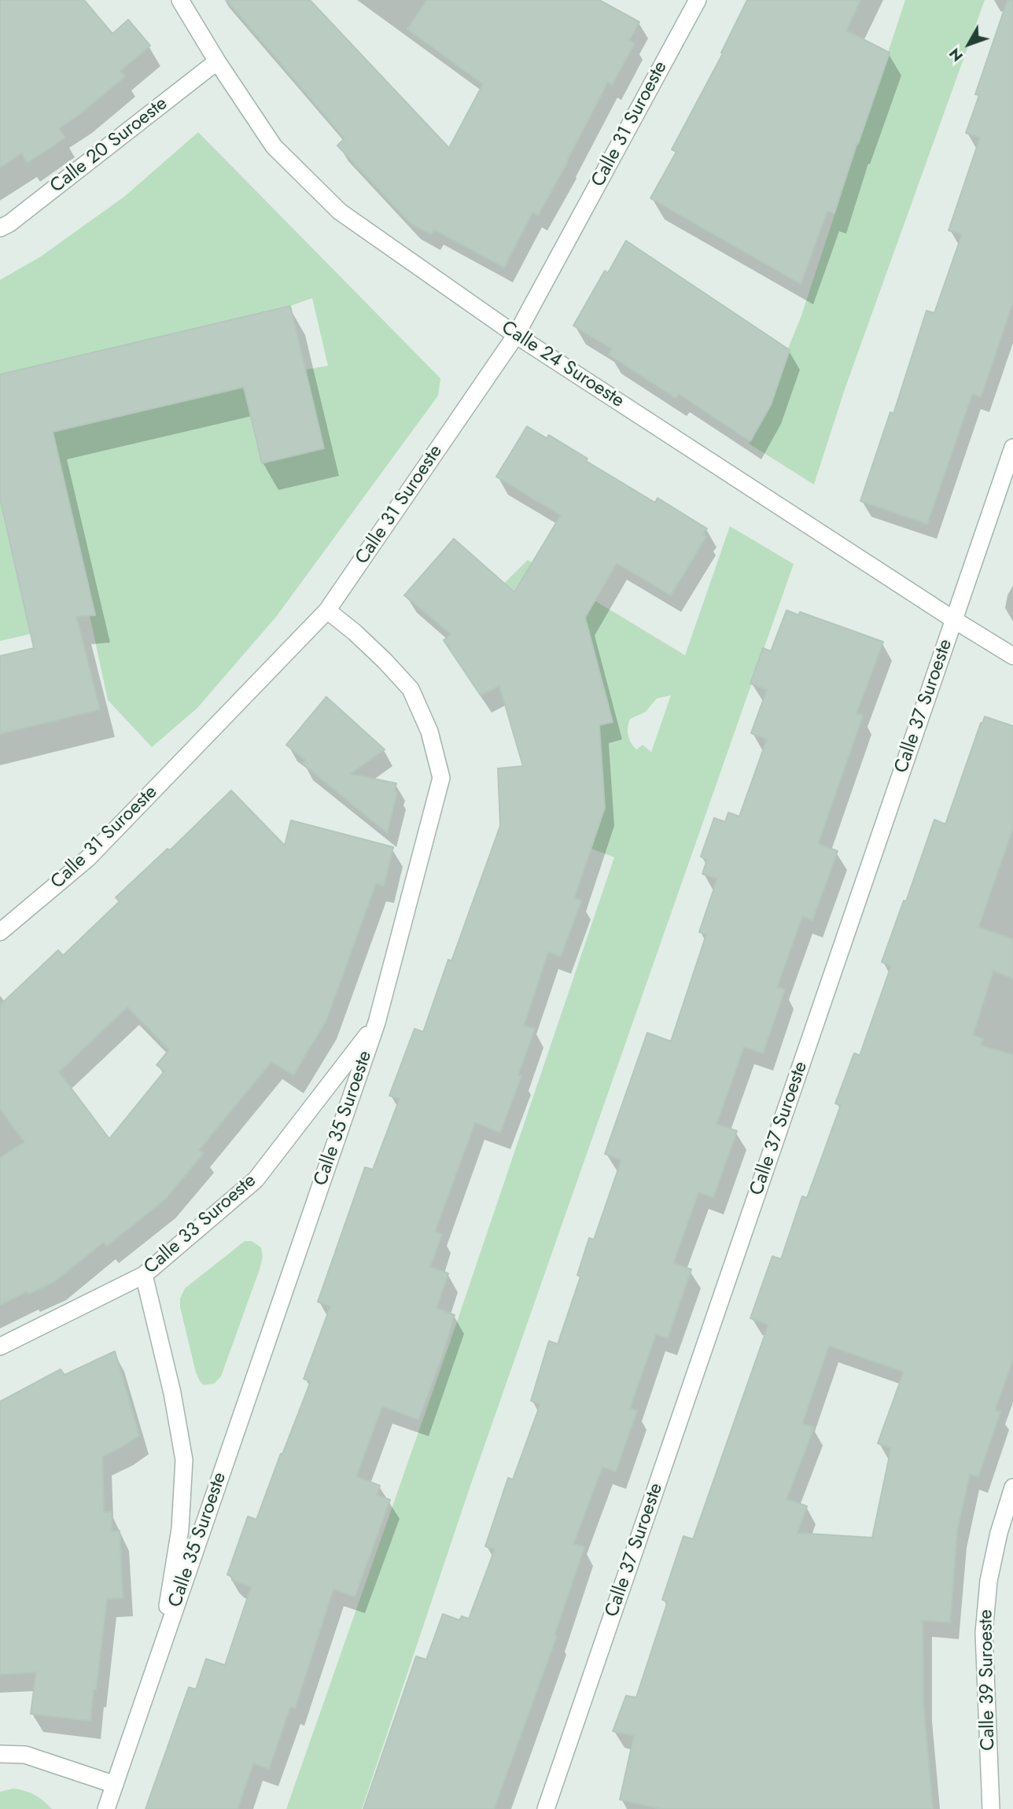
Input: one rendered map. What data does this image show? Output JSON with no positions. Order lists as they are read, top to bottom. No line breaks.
{"streets":{"street":["Calle 31 Suroeste","Calle 20 Suroeste","Calle 24 Suroeste","Calle 37 Suroeste","Calle 35 Suroeste","Calle 33 Suroeste","Calle 39 Suroeste"]},"crossings":[["Calle 31 Suroeste","Calle 24 Suroeste"],["Calle 31 Suroeste","Calle 35 Suroeste"],["Calle 20 Suroeste","Calle 24 Suroeste"],["Calle 24 Suroeste","Calle 37 Suroeste"],["Calle 35 Suroeste","Calle 33 Suroeste"]],"north":"bottom left"}
